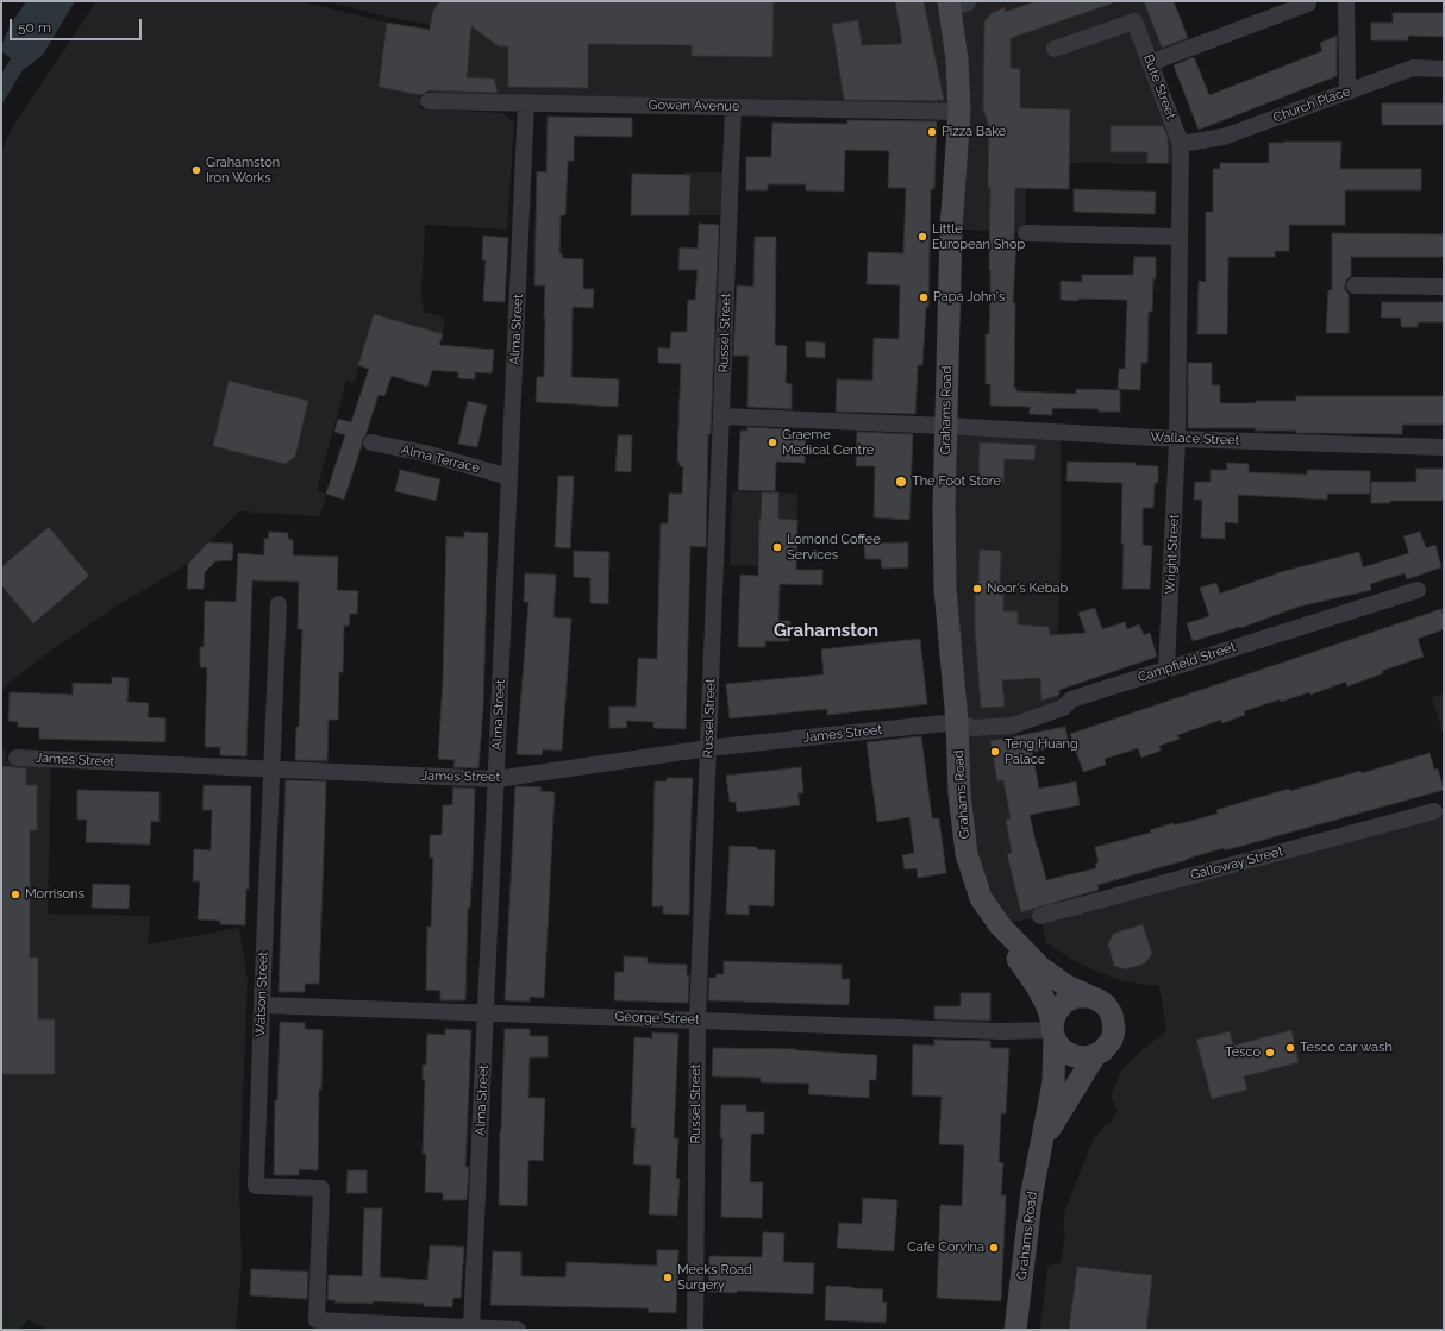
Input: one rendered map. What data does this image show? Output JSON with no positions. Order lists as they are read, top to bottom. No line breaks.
{"streets":{"main road":["Grahams Road"],"street":["Bute Street","Church Place","Gowan Avenue","Alma Street","Russel Street","Wallace Street","Alma Terrace","Wright Street","Campfield Street","James Street","Galloway Street","Watson Street","George Street"]},"crossings":[["Bute Street","Church Place"],["Bute Street","Wallace Street"],["Bute Street","Wright Street"],["Gowan Avenue","Alma Street"],["Gowan Avenue","Russel Street"],["Gowan Avenue","Grahams Road"],["Alma Street","Alma Terrace"],["Alma Street","James Street"],["Alma Street","Watson Street"],["Alma Street","George Street"],["Russel Street","Wallace Street"],["Russel Street","James Street"],["Russel Street","George Street"],["Grahams Road","Wallace Street"],["Grahams Road","Campfield Street"],["Grahams Road","James Street"],["Grahams Road","George Street"],["Wallace Street","Wright Street"],["Wright Street","Campfield Street"],["Campfield Street","James Street"],["James Street","Watson Street"],["Watson Street","George Street"]],"districts":["Grahamston"],"places":["Pizza Bake","Grahamston Iron Works","Little European Shop","Papa John's","Graeme Medical Centre","The Foot Store","Lomond Coffee Services","Noor's Kebab","Teng Huang Palace","Morrisons","Tesco car wash","Tesco","Cafe Corvina","Meeks Road Surgery"],"scale_bar":"50 m"}
